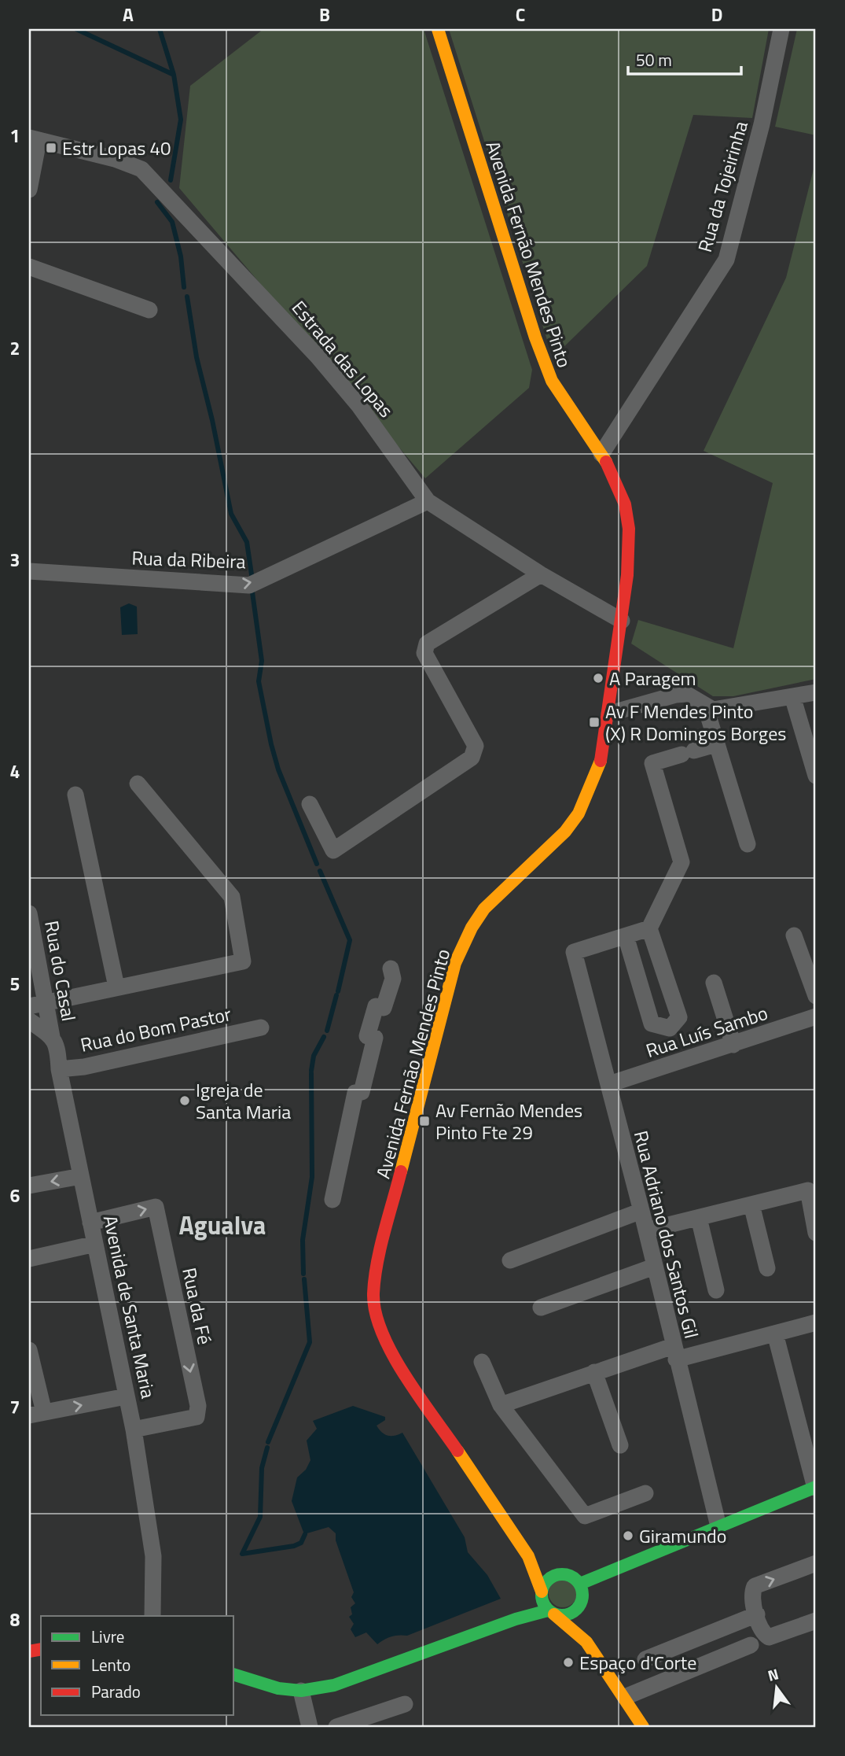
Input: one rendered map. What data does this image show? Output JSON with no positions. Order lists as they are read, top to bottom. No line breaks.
{"streets":{"main road":["Avenida Fernão Mendes Pinto"],"street":["Rua da Tojeirinha","Estrada das Lopas","Rua da Ribeira","Rua do Casal","Rua do Bom Pastor","Rua Luís Sambo","Rua Adriano dos Santos Gil","Rua da Fé","Avenida de Santa Maria"]},"crossings":[["Rua da Tojeirinha","Avenida Fernão Mendes Pinto"],["Avenida Fernão Mendes Pinto","Estrada das Lopas"],["Estrada das Lopas","Rua da Ribeira"],["Rua do Casal","Avenida de Santa Maria"],["Rua do Bom Pastor","Avenida de Santa Maria"],["Rua Luís Sambo","Rua Adriano dos Santos Gil"],["Rua da Fé","Avenida de Santa Maria"]],"one_way":["Rua da Ribeira"],"districts":["Agualva"],"places":{"transit":["Estr Lopas 40","Av F Mendes Pinto (X) R Domingos Borges","Av Fernão Mendes Pinto Fte 29"],"other":["A Paragem","Igreja de Santa Maria","Giramundo","Espaço d'Corte"]},"legend":["Livre","Lento","Parado"],"scale_bar":"50 m","north":"top","grid":{"columns":["A","B","C","D"],"rows":["1","2","3","4","5","6","7","8"]}}
